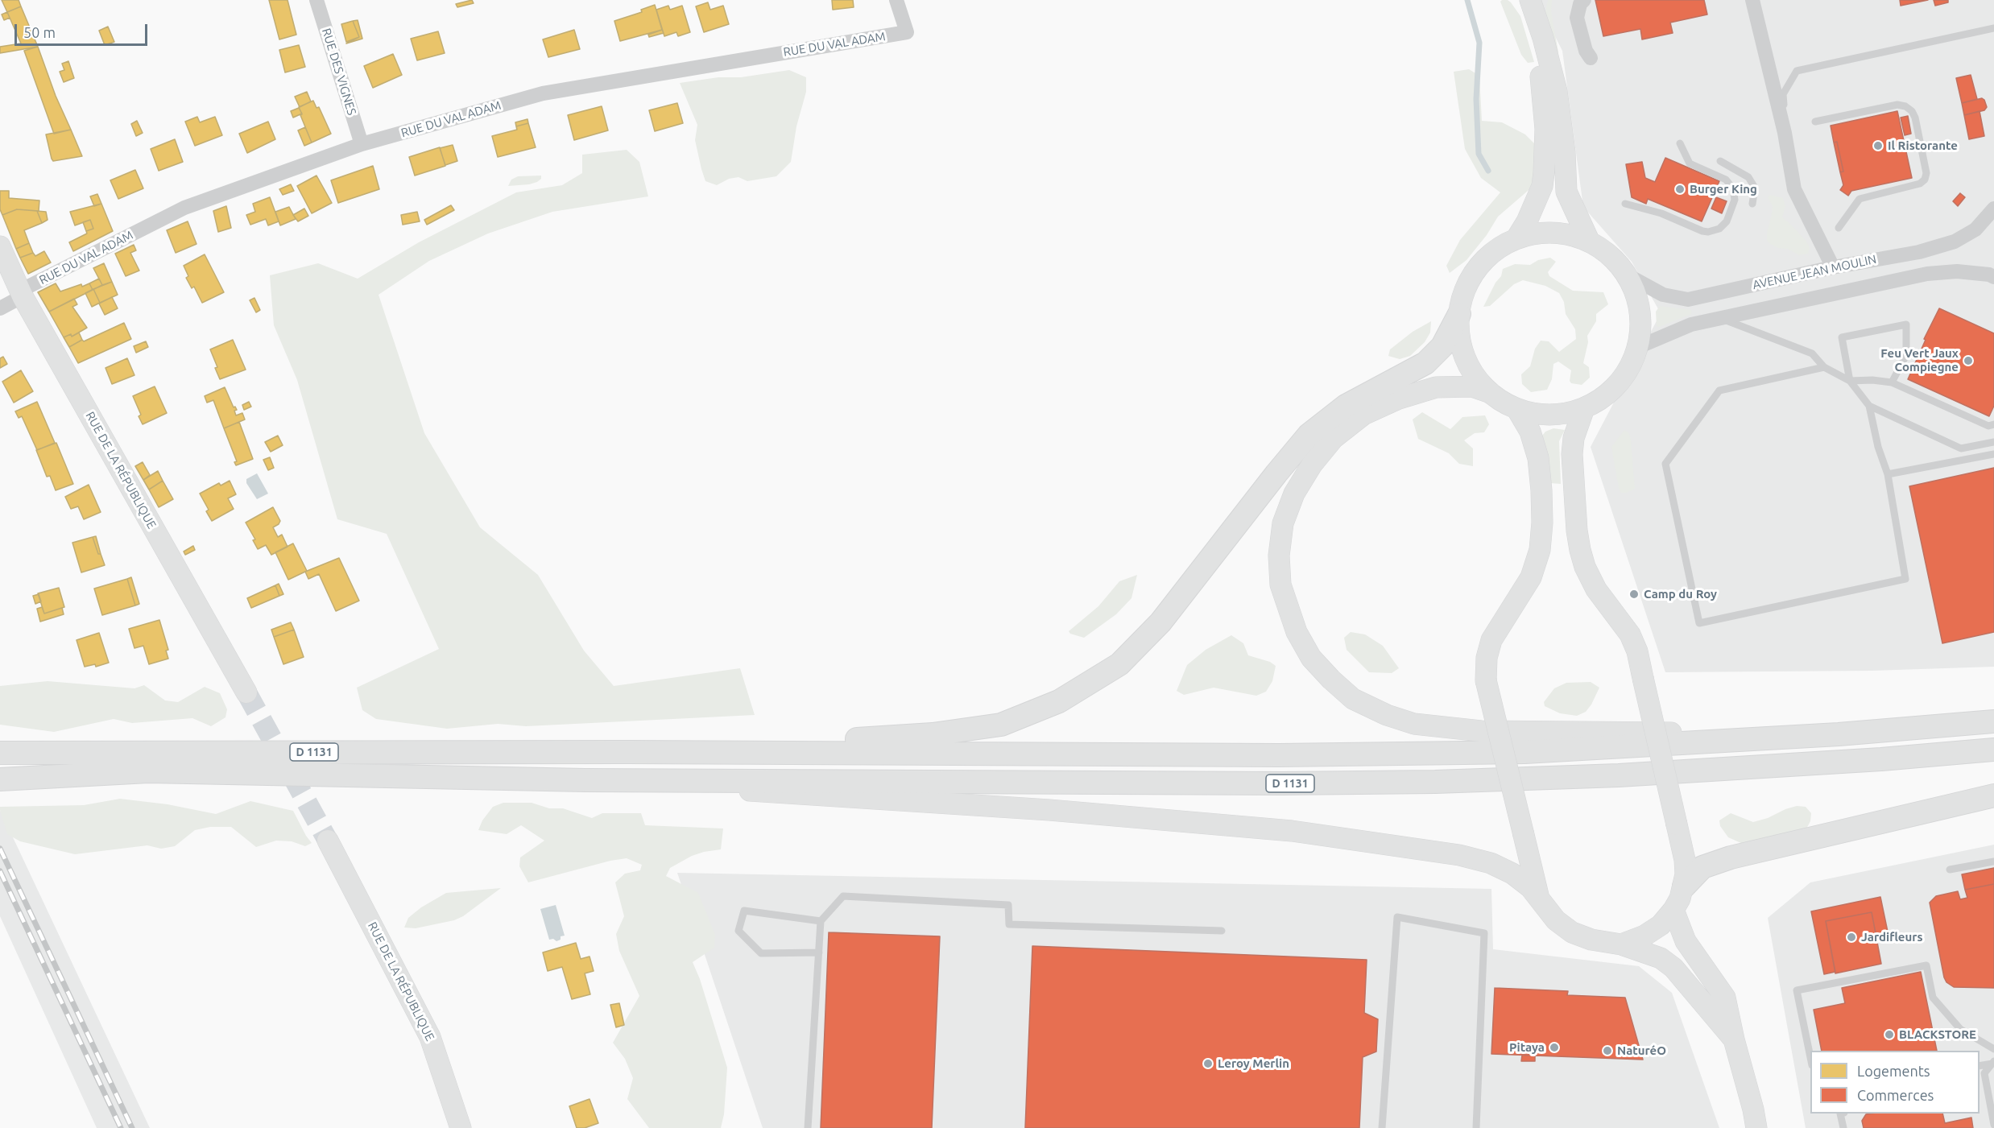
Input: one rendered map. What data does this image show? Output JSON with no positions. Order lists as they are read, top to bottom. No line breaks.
{"streets":{"main road":["RUE DE LA RÉPUBLIQUE","D 1131"],"street":["RUE DU VAL ADAM","RUE DES VIGNES","AVENUE JEAN MOULIN"]},"crossings":[["RUE DU VAL ADAM","RUE DES VIGNES"],["RUE DU VAL ADAM","RUE DE LA RÉPUBLIQUE"]],"places":["Il Ristorante","Burger King","Feu Vert Jaux Compiegne","Camp du Roy","Jardifleurs","BLACKSTORE","Pitaya","NaturéO","Leroy Merlin"],"legend":["Logements","Commerces"],"scale_bar":"50 m"}
